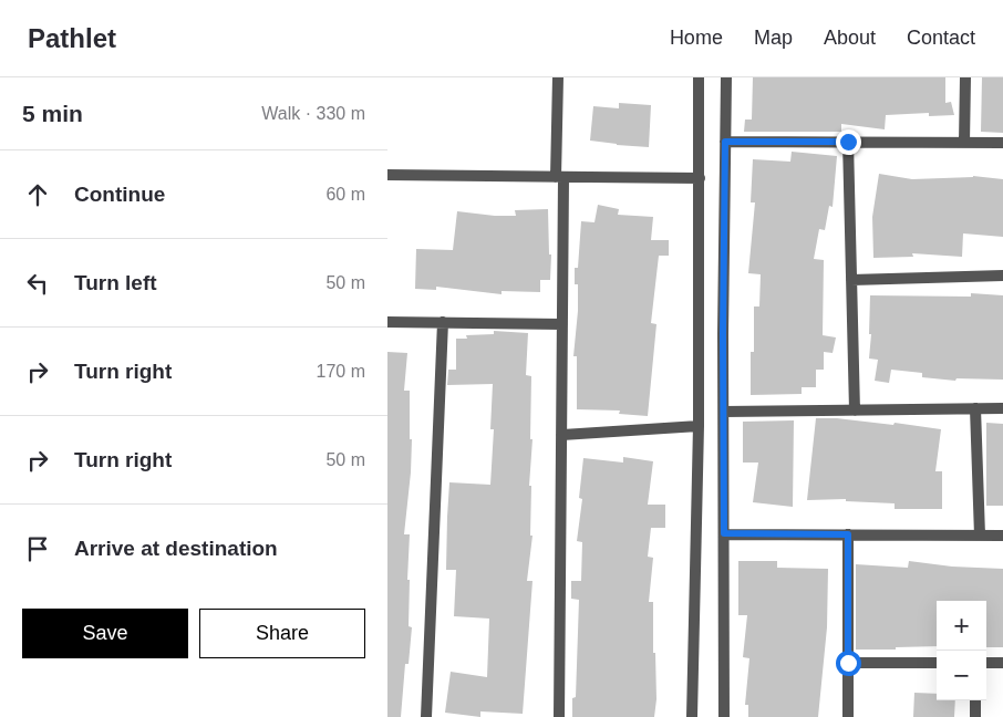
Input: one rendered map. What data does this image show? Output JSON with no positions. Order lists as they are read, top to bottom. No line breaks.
{"page":{"header":"Pathlet","nav":["Home","Map","About","Contact"],"heading":["5 min","Walk · 330 m"],"list":[["Continue","60 m"],["Turn left","50 m"],["Turn right","170 m"],["Turn right","50 m"],"Arrive at destination"],"buttons":["Save","Share"],"map_buttons":["+","−"]}}
